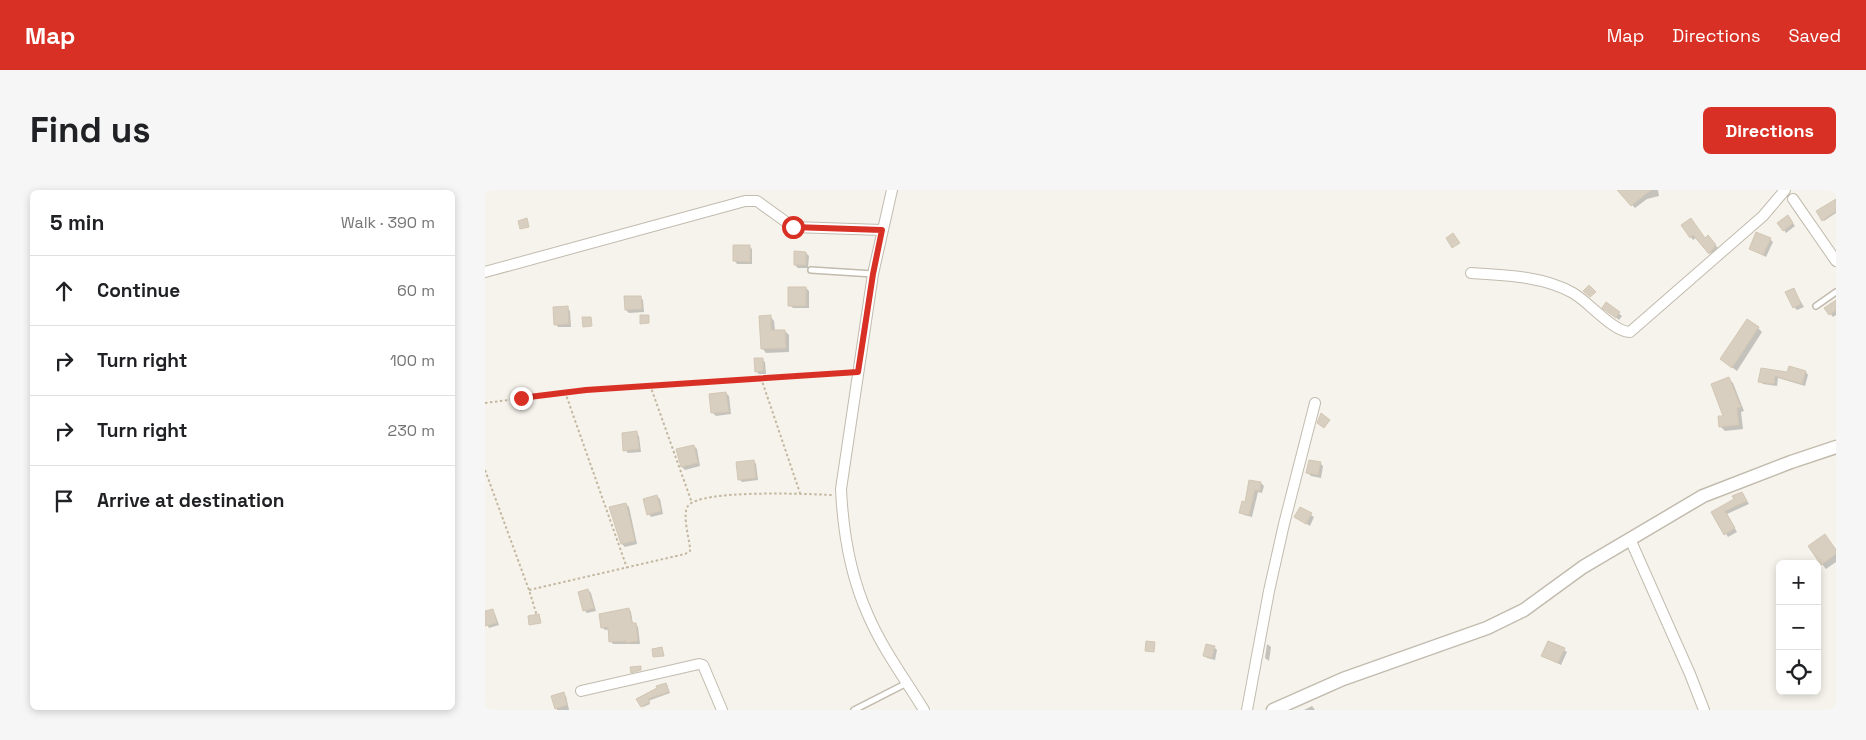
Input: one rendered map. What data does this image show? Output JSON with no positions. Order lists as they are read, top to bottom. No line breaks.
{"page":{"header":"Map","nav":["Map","Directions","Saved"],"buttons":"Directions","title":"Find us","heading":["5 min","Walk · 390 m"],"list":[["Continue","60 m"],["Turn right","100 m"],["Turn right","230 m"],"Arrive at destination"],"map_buttons":["+","−"]}}
